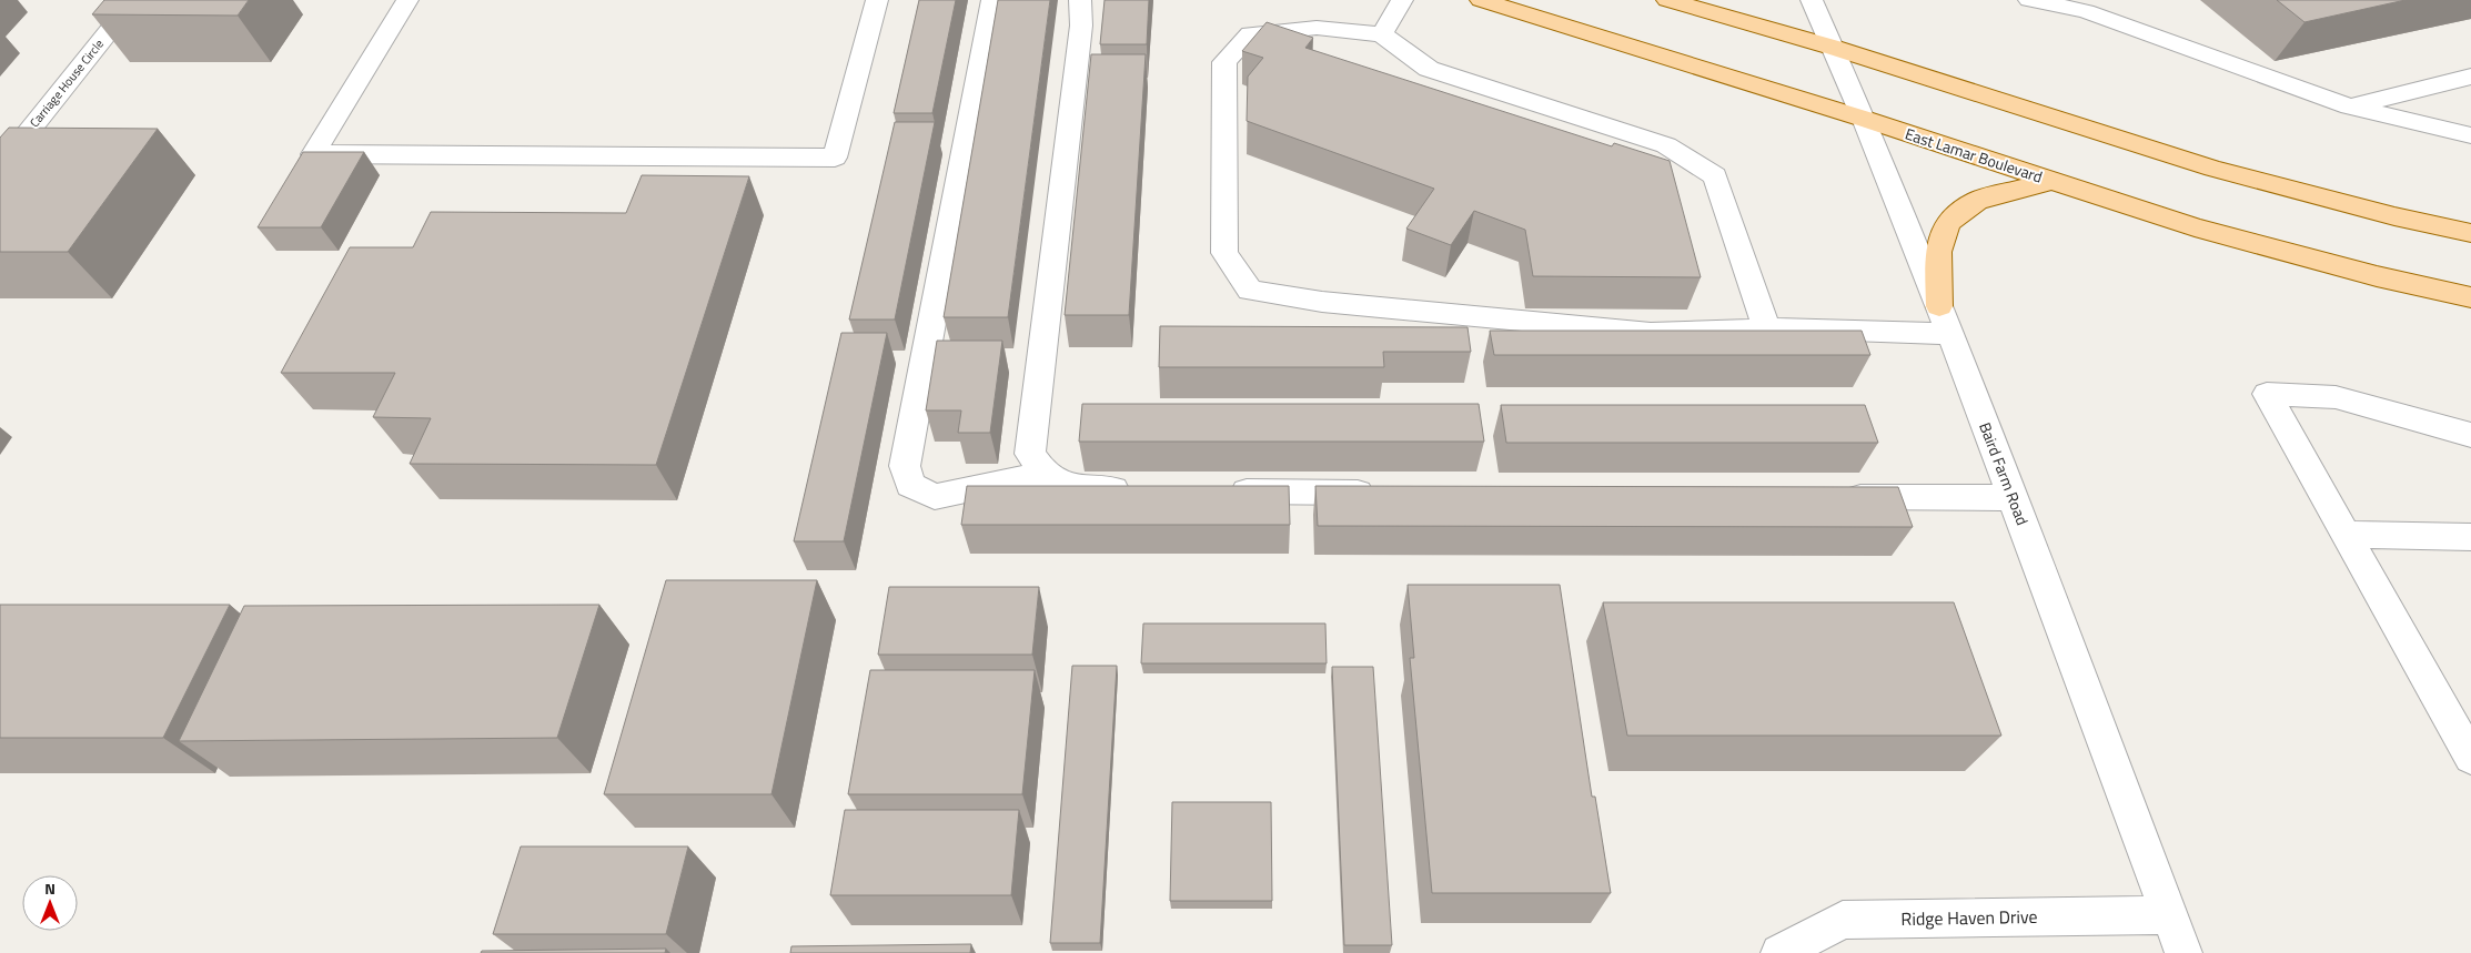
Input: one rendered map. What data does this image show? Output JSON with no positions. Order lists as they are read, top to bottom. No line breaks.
{"streets":{"main road":["East Lamar Boulevard"],"street":["Carriage House Circle","Baird Farm Road","Ridge Haven Drive"]},"crossings":[["East Lamar Boulevard","Baird Farm Road"],["Baird Farm Road","Ridge Haven Drive"]],"north":"top"}
